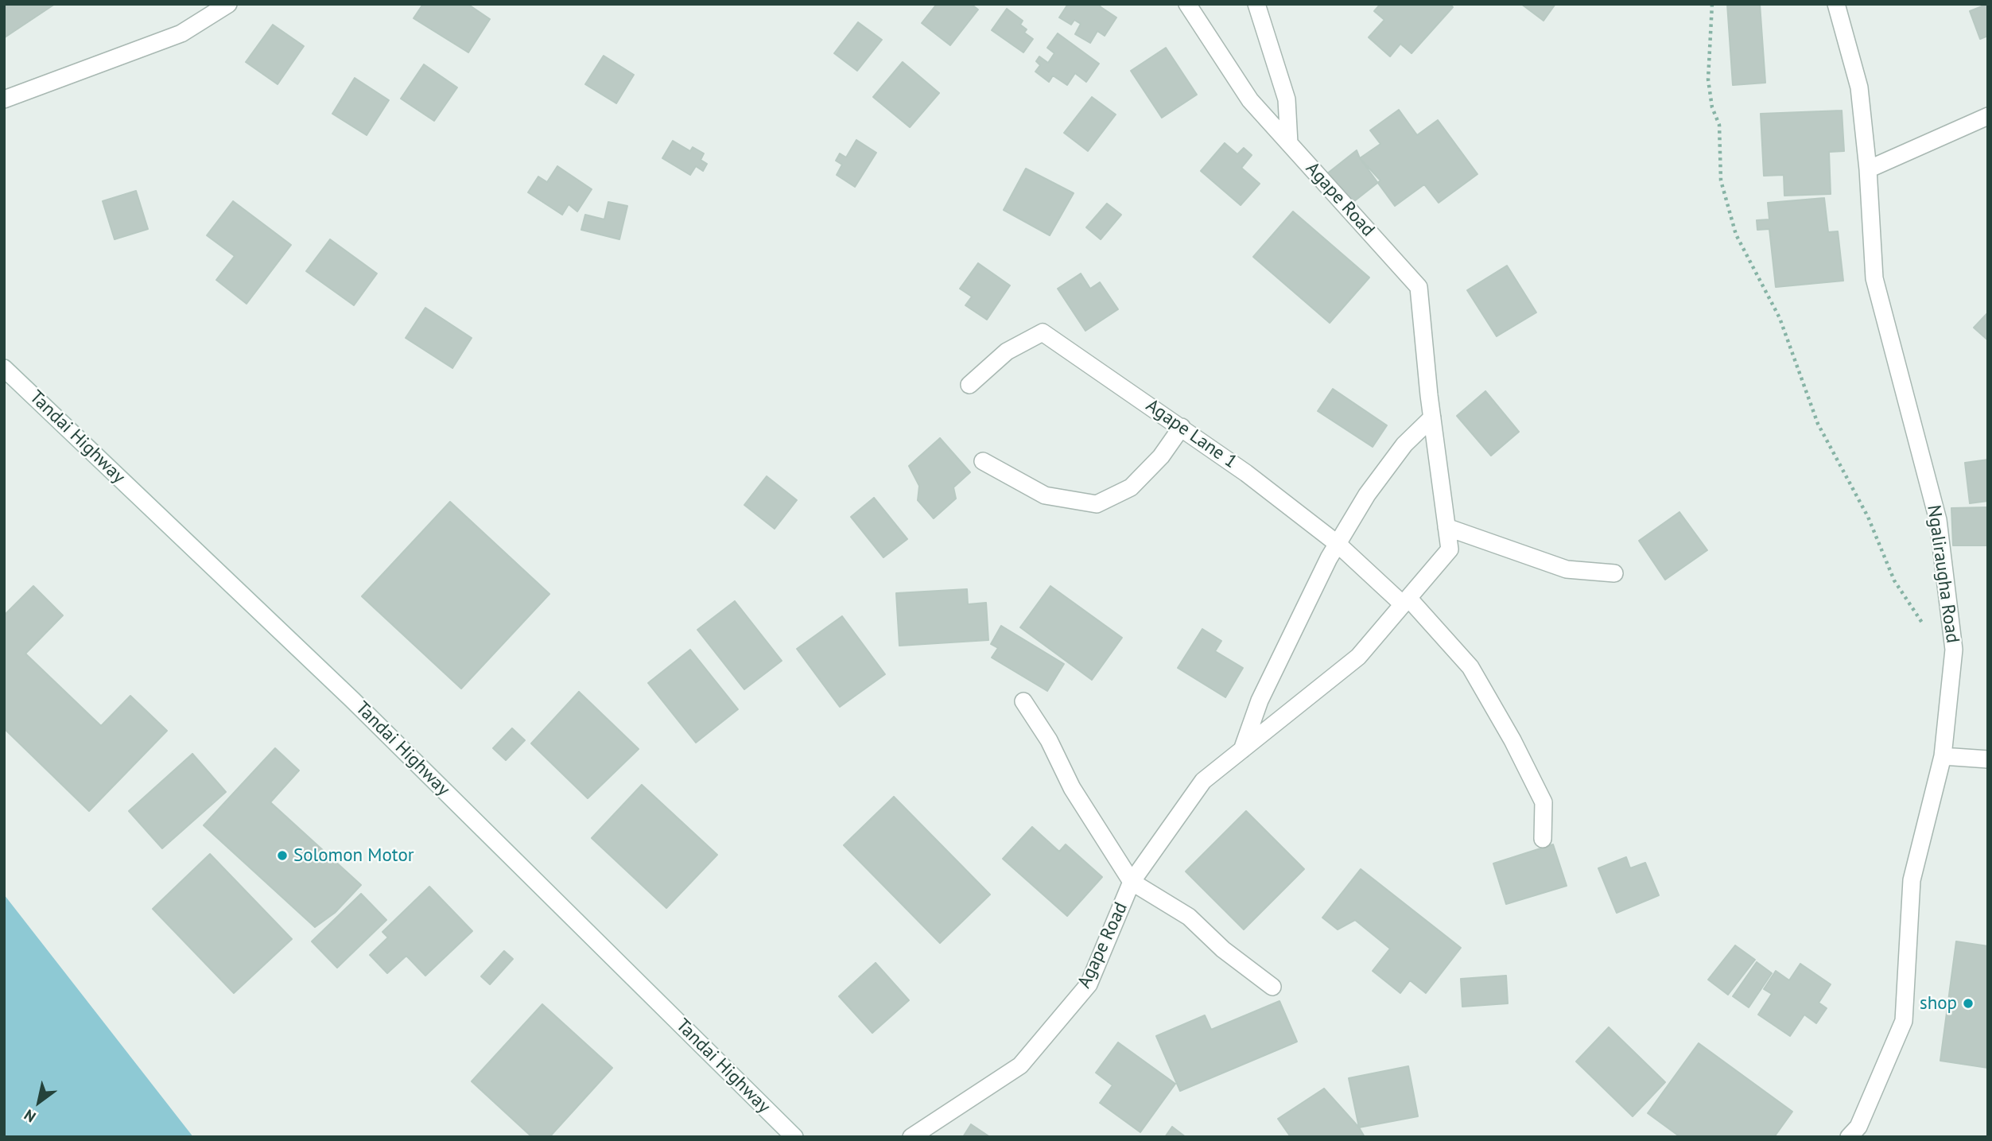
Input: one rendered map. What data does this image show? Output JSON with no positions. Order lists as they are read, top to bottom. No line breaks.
{"streets":{"street":["Agape Road","Agape Lane 1","Tandai Highway","Ngaliraugha Road"]},"crossings":[["Agape Road","Agape Lane 1"]],"places":["Solomon Motor","shop"],"north":"bottom left"}
